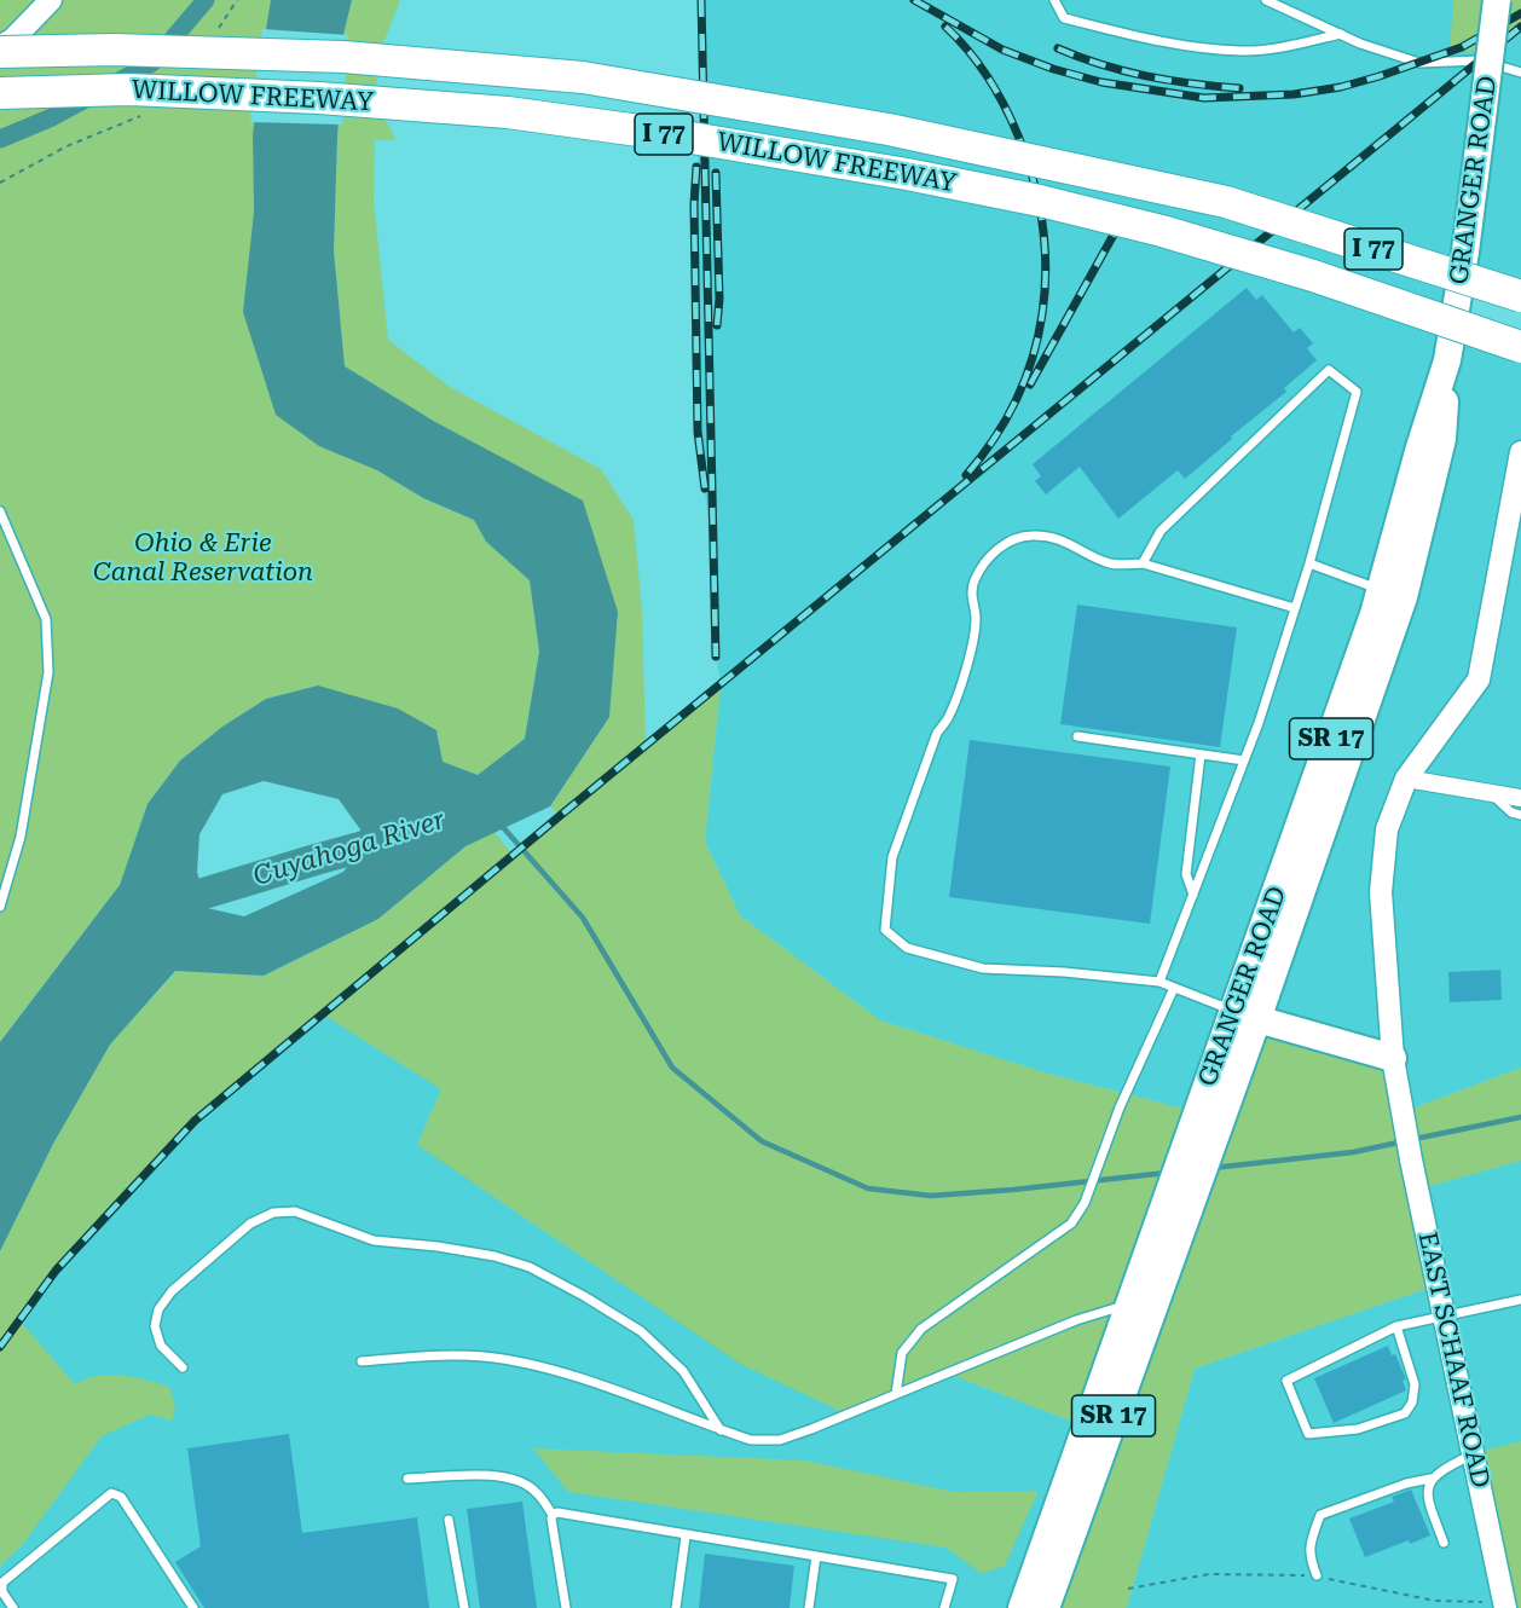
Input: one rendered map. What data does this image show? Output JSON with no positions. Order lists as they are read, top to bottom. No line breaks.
{"streets":{"highway":["WILLOW FREEWAY","I 77"],"main road":["GRANGER ROAD","SR 17"],"street":["EAST SCHAAF ROAD"]},"water":["Cuyahoga River"],"parks":["Ohio & Erie Canal Reservation"]}
